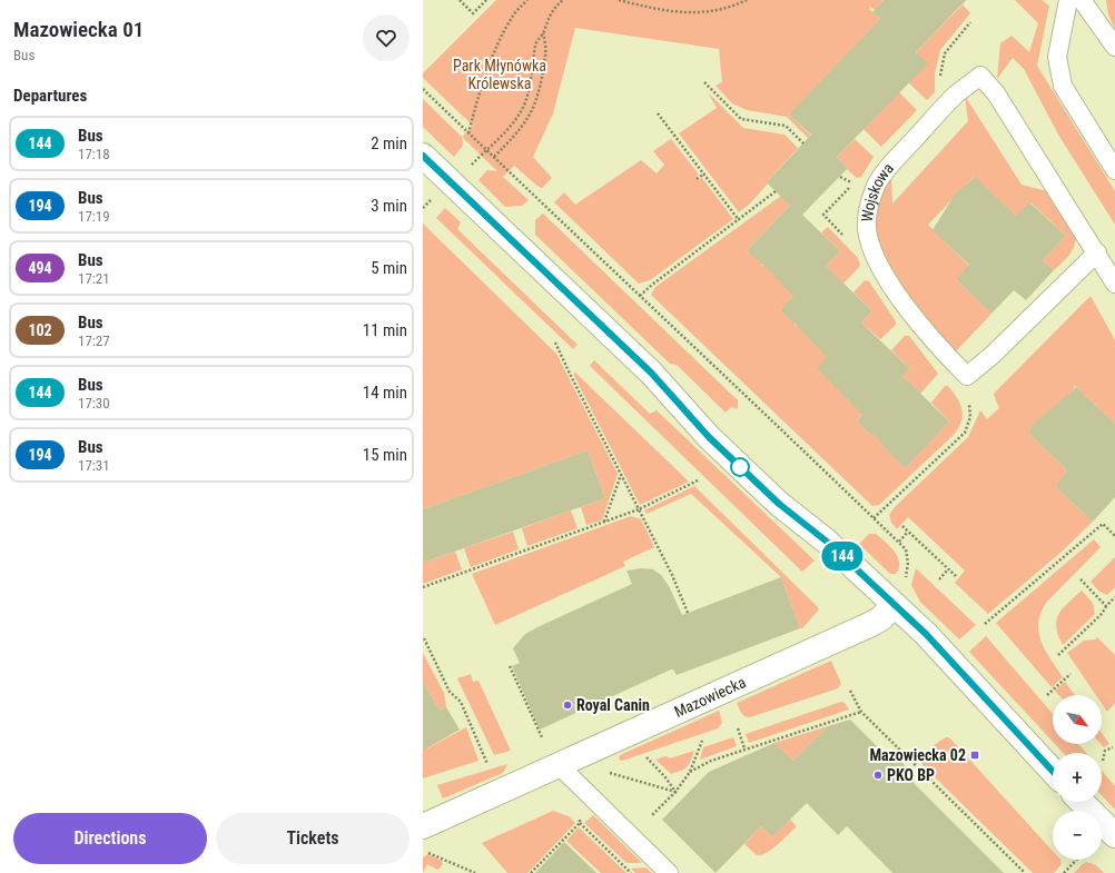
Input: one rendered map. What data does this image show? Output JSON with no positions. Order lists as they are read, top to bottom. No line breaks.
{"streets":{"street":["Mazowiecka"],"lane":["Wojskowa"]},"parks":["Park Młynówka Królewska"],"places":{"other":["Royal Canin","PKO BP"],"transit":["Mazowiecka 02"]},"lines":["bus line 144"],"north":"bottom right","page":{"heading":[["Mazowiecka 01","Bus"],"Departures"],"on_map":"144","list":[{"mark":"144","name":"Bus","note":"17:18","value":"2 min"},{"mark":"194","name":"Bus","note":"17:19","value":"3 min"},{"mark":"494","name":"Bus","note":"17:21","value":"5 min"},{"mark":"102","name":"Bus","note":"17:27","value":"11 min"},{"mark":"144","name":"Bus","note":"17:30","value":"14 min"},{"mark":"194","name":"Bus","note":"17:31","value":"15 min"}],"map_buttons":["+","−"],"buttons":["Directions","Tickets"]}}
